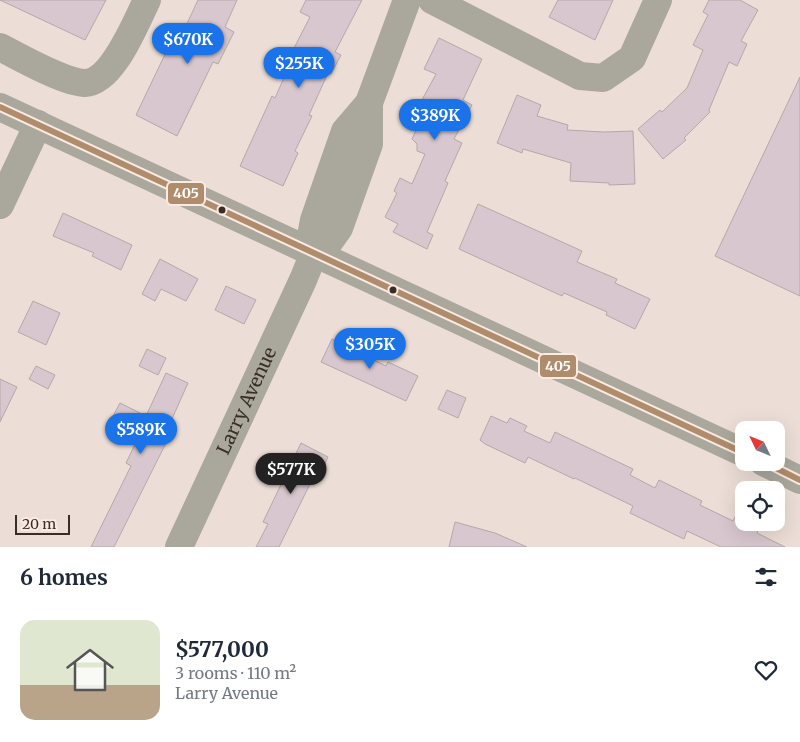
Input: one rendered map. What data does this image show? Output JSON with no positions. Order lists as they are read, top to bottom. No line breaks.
{"streets":{"street":["Larry Avenue"]},"lines":["transit line 405"],"scale_bar":"20 m","north":"top left","page":{"price":["$670K","$255K","$389K","$305K","$589K","$577K"],"scale":"20 m","heading":"6 homes","list":[{"name":"$577,000","note":"3 rooms · 110 m² · Larry Avenue"}]}}
